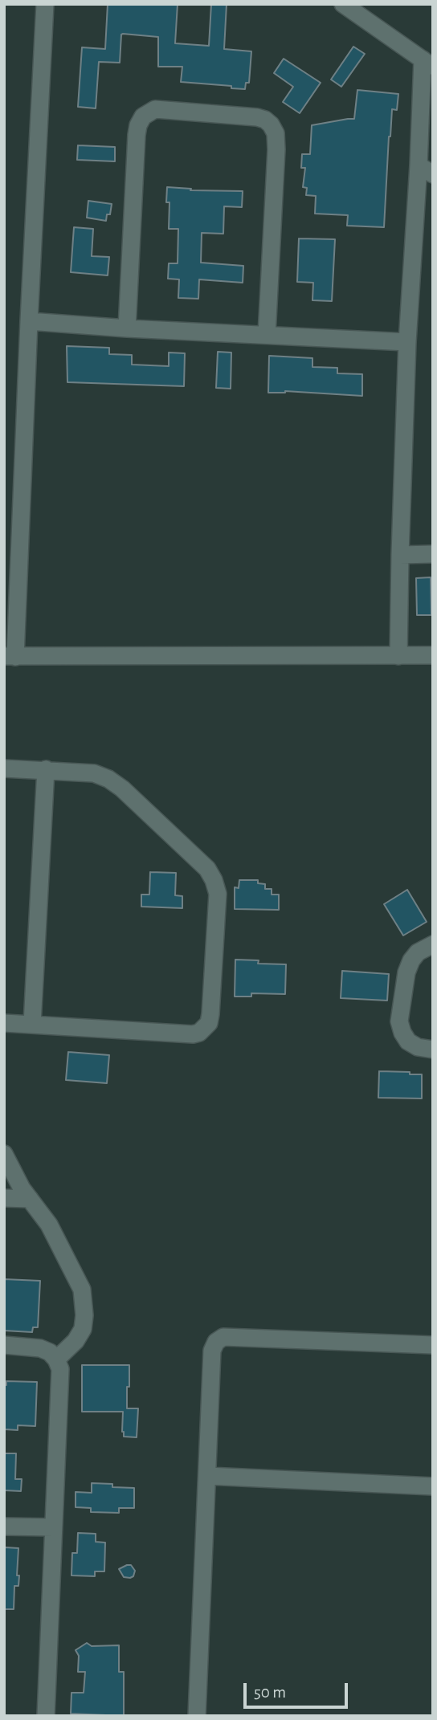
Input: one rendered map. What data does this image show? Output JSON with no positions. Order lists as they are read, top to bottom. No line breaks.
{"scale_bar":"50 m"}
